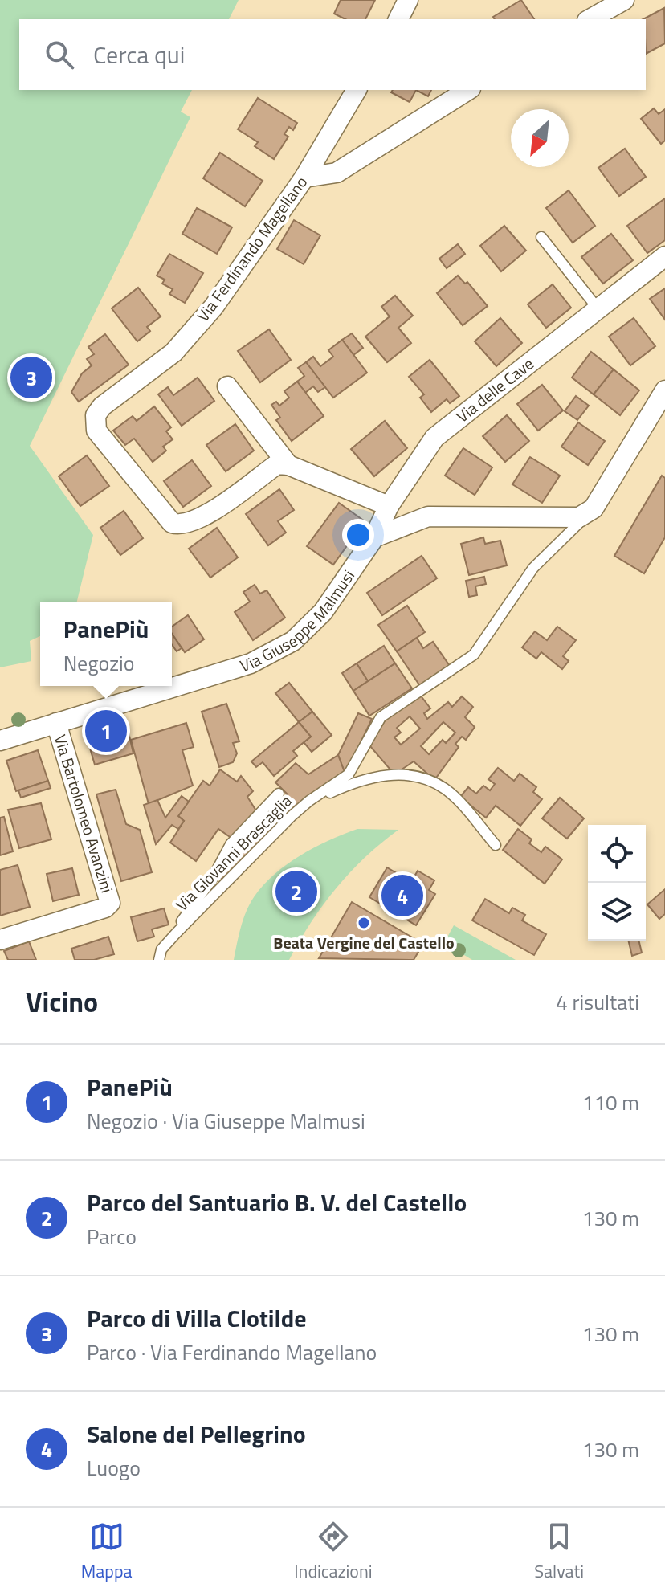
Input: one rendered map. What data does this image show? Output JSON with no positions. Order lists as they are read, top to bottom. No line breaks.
{"streets":{"street":["Via Ferdinando Magellano","Via delle Cave","Via Giuseppe Malmusi","Via Bartolomeo Avanzini"],"lane":["Via Giovanni Brascaglia"]},"crossings":[["Via delle Cave","Via Giuseppe Malmusi"],["Via Giuseppe Malmusi","Via Bartolomeo Avanzini"]],"places":["Beata Vergine del Castello"],"north":"bottom left","page":{"search":"Cerca qui","pins":["3","1","2","4"],"popup":["PanePiù","Negozio"],"heading":["Vicino","4 risultati"],"list":[{"mark":"1","name":"PanePiù","note":"Negozio · Via Giuseppe Malmusi","value":"110 m"},{"mark":"2","name":"Parco del Santuario B. V. del Castello","note":"Parco","value":"130 m"},{"mark":"3","name":"Parco di Villa Clotilde","note":"Parco · Via Ferdinando Magellano","value":"130 m"},{"mark":"4","name":"Salone del Pellegrino","note":"Luogo","value":"130 m"}],"nav":["Mappa","Indicazioni","Salvati"]}}
